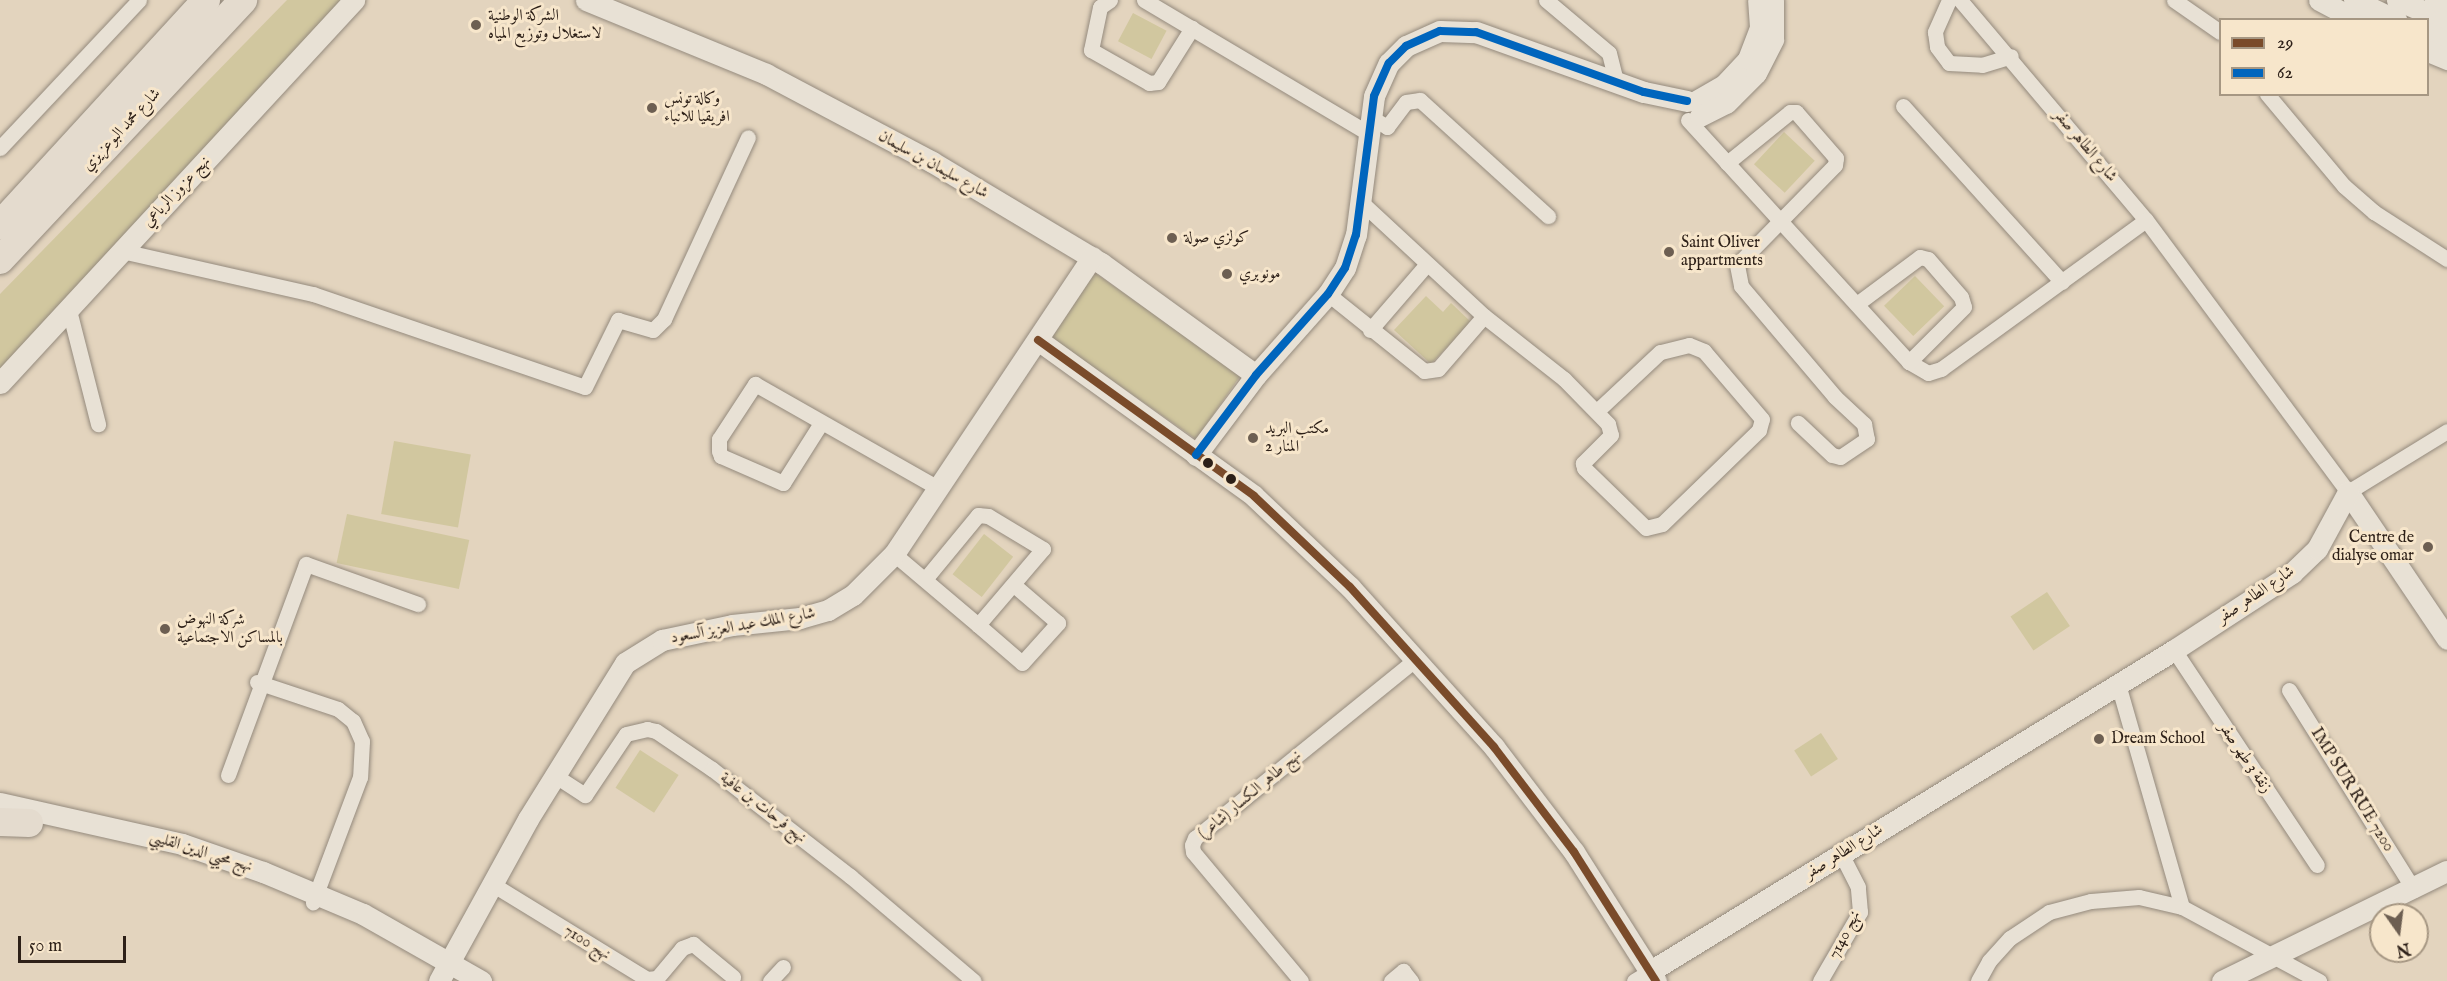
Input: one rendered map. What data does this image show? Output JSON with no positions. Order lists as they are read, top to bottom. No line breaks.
{"streets":{"highway":["شارع محمد البوعزيزي"],"street":["شارع الطاهر صفر","شارع سليمان بن سليمان","نهج عزوز الرباعي","شارع الملك عبد العزيز آلسعود","زنقة 3 طهر صفر","IMP SUR RUE 7200","نهج طاهر الكسار (شاعر)","نهج فرحات بن عافية","نهج محيي الدين القليبي","نهج 7140","نهج 7100"]},"crossings":[["شارع الطاهر صفر","زنقة 3 طهر صفر"],["شارع الطاهر صفر","نهج 7140"],["شارع سليمان بن سليمان","شارع الملك عبد العزيز آلسعود"],["شارع الملك عبد العزيز آلسعود","نهج فرحات بن عافية"],["شارع الملك عبد العزيز آلسعود","نهج محيي الدين القليبي"],["شارع الملك عبد العزيز آلسعود","نهج 7100"]],"places":["الشركة الوطنية لاستغلال وتوزيع المياه","وكالة تونس افريقيا للانباء","كولزي صولة","Saint Oliver appartments","مونوبري","مكتب البريد المنار 2","Centre de dialyse omar","شركة النهوض بالمساكن الاجتماعية","Dream School"],"lines":["transit line 62","transit line 29"],"legend":["29","62"],"scale_bar":"50 m","north":"bottom"}
